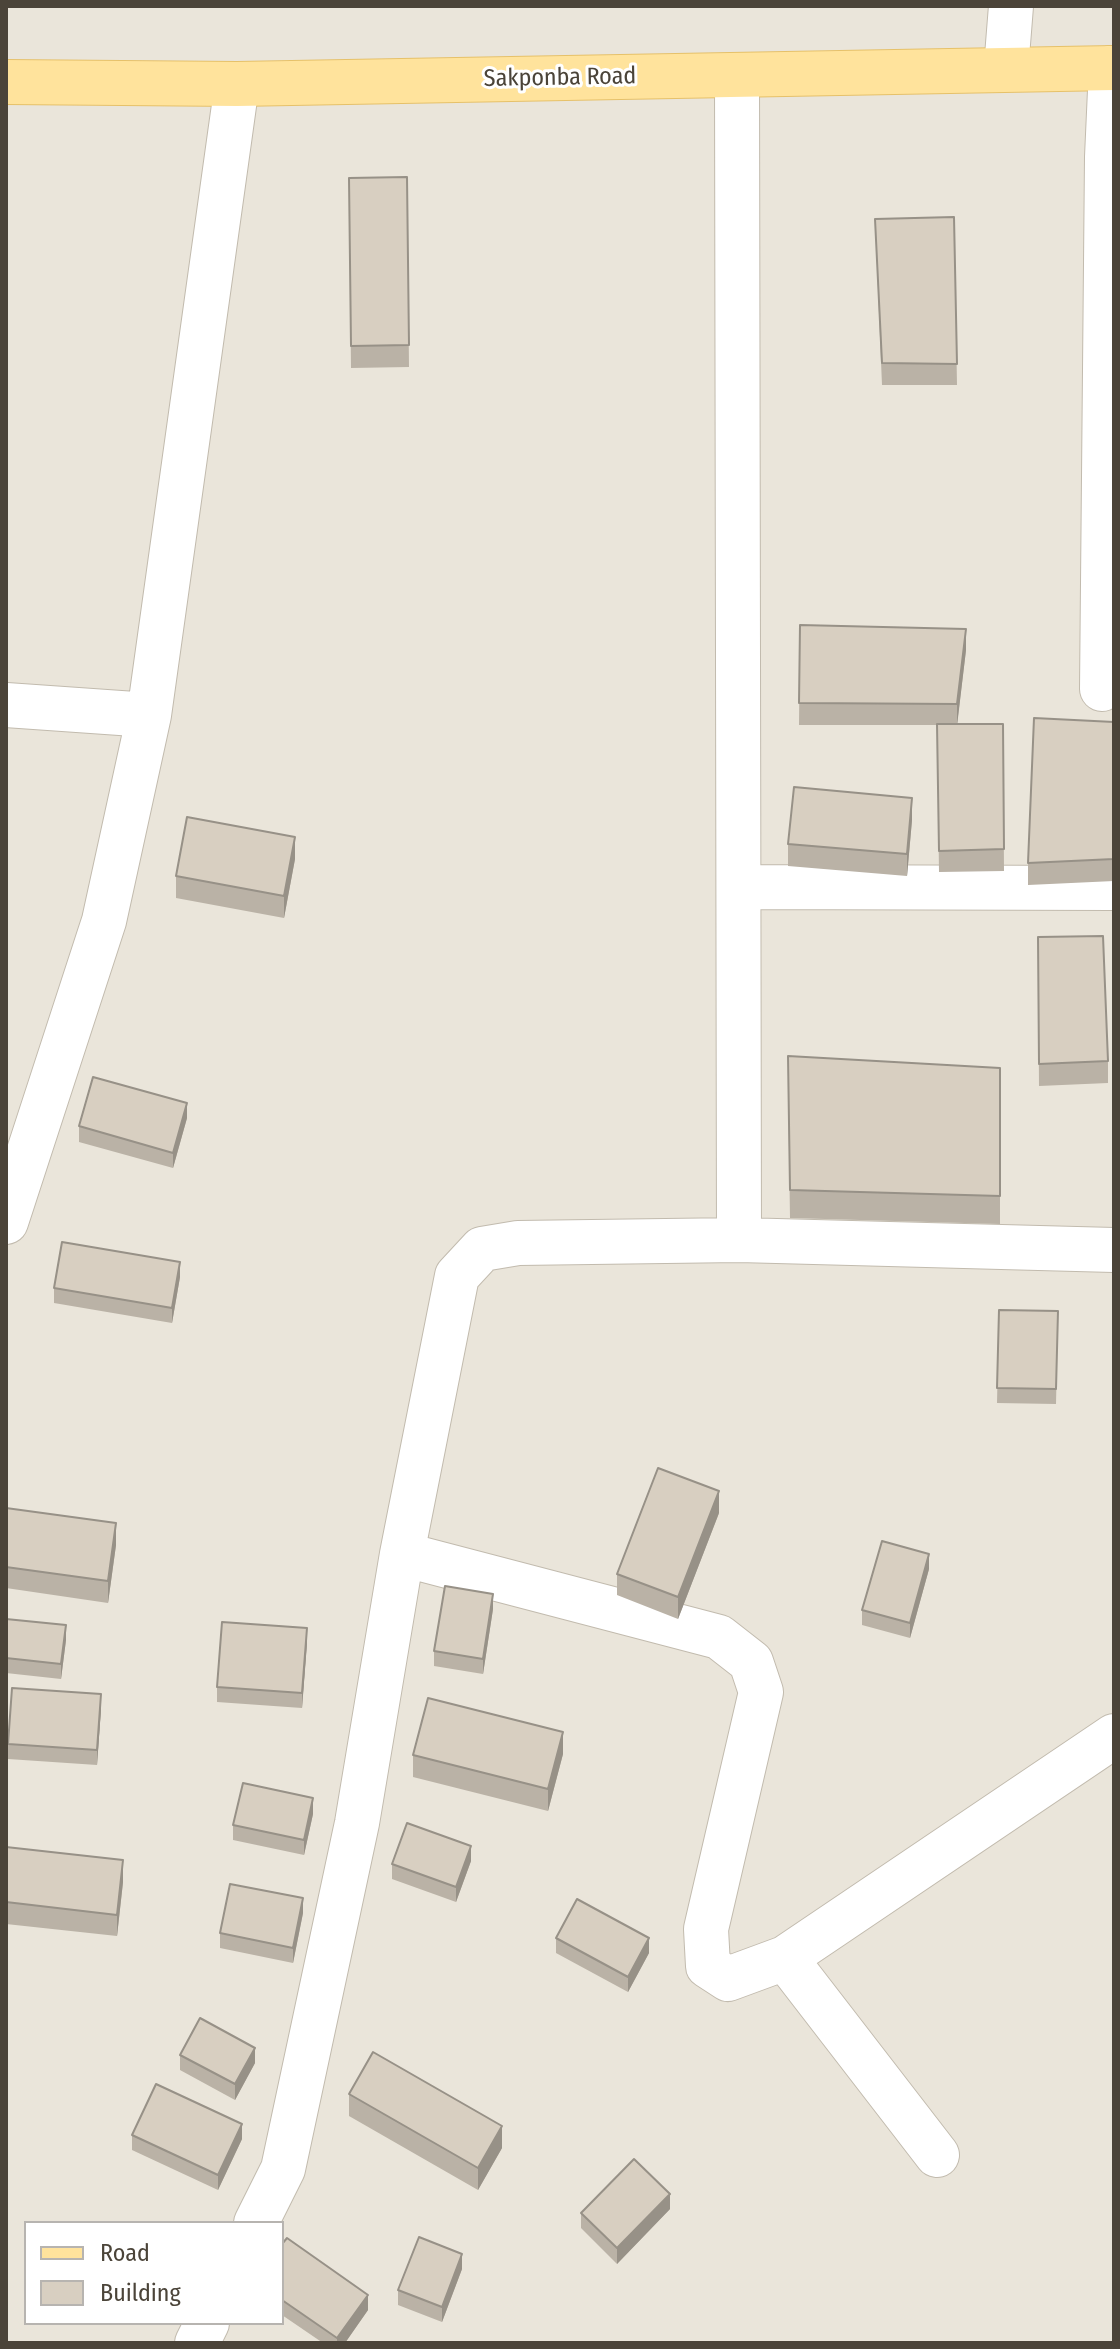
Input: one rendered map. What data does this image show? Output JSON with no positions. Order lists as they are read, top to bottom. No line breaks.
{"streets":{"main road":["Sakponba Road"]},"legend":["Road","Building"]}
